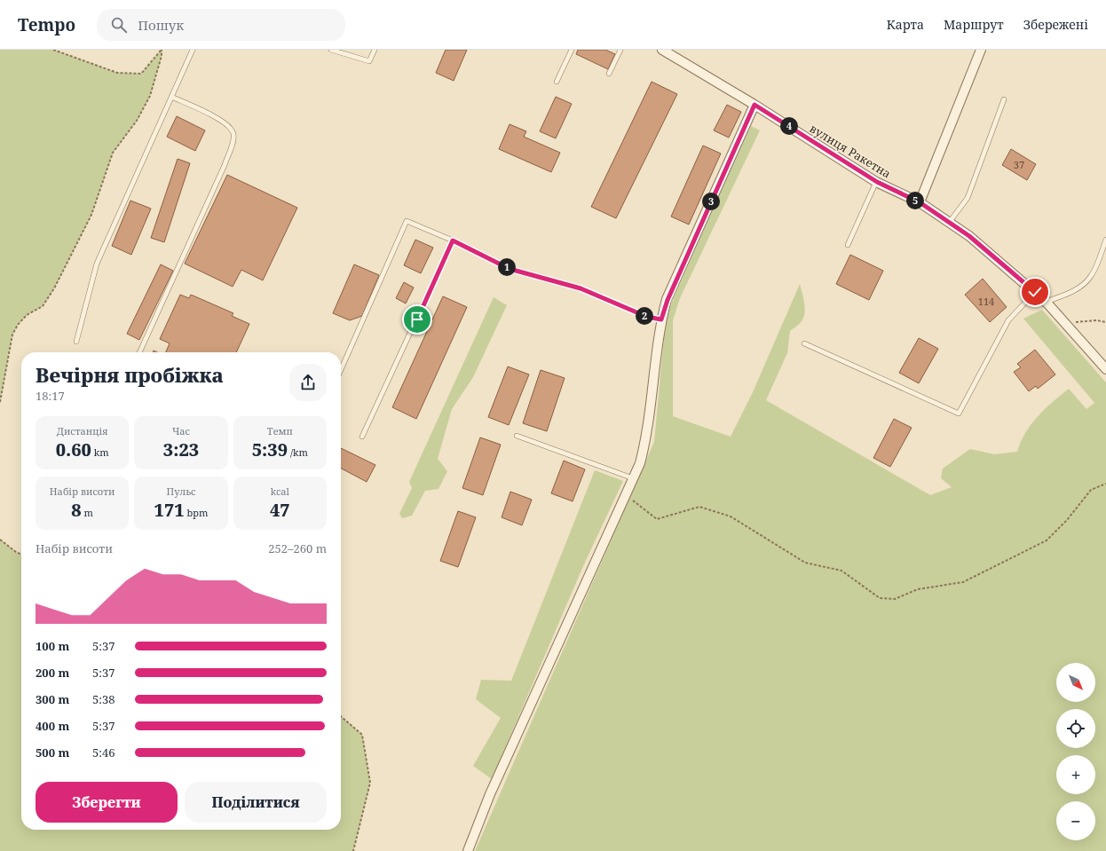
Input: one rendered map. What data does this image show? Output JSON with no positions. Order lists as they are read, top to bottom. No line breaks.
{"streets":{"street":["вулиця Ракетна"]},"house_numbers":["37","114"],"north":"bottom right","page":{"header":"Tempo","search":"Пошук","nav":["Карта","Маршрут","Збережені"],"pins":["4","5","3","1","2"],"heading":["Вечірня пробіжка","18:17"],"stats":[["Дистанція","0.60 km"],["Час","3:23"],["Темп","5:39 /km"],["Набір висоти","8 m"],["Пульс","171 bpm"],["kcal","47"]],"chart":["Набір висоти","252–260 m"],"list":[{"name":"100 m","note":"5:37"},{"name":"200 m","note":"5:37"},{"name":"300 m","note":"5:38"},{"name":"400 m","note":"5:37"},{"name":"500 m","note":"5:46"}],"map_buttons":["+","−"],"buttons":["Зберегти","Поділитися"]}}
